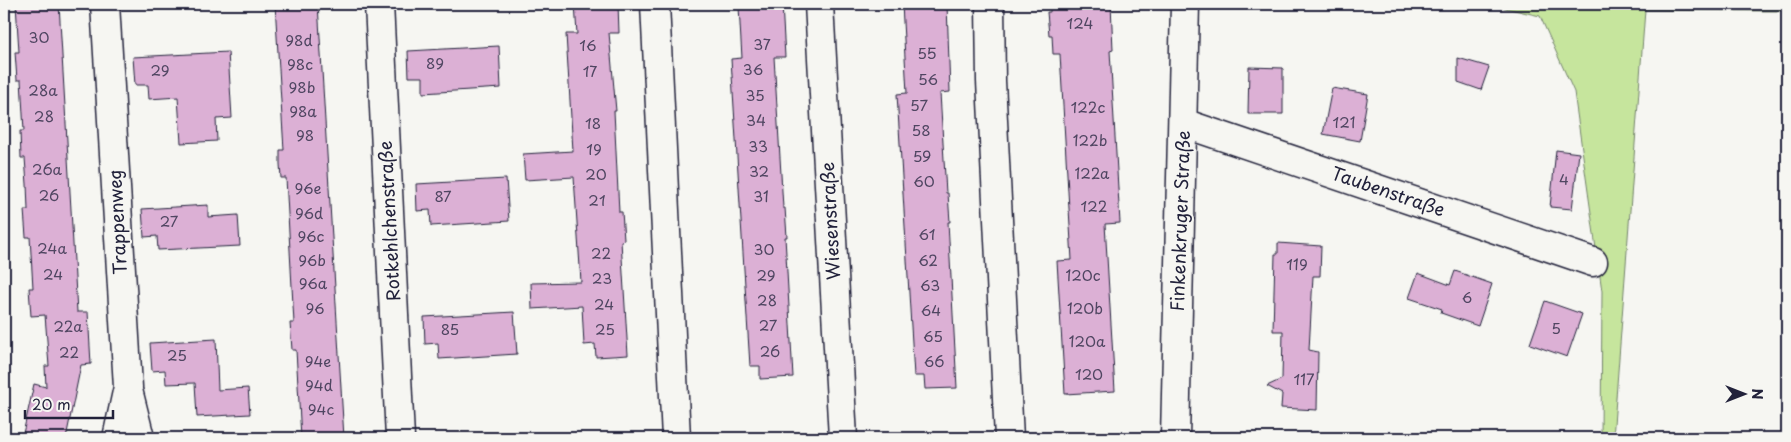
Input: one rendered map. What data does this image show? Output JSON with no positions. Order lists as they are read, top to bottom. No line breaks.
{"streets":{"street":["Taubenstraße","Rotkehlchenstraße","Wiesenstraße","Finkenkruger Straße","Trappenweg"]},"crossings":[["Taubenstraße","Finkenkruger Straße"]],"house_numbers":["124","30","98d","37","16","55","89","98c","36","29","17","56","98b","28a","35","57","122c","98a","28","34","121","18","58","98","122b","33","19","59","26a","32","122a","20","4","60","96e","26","87","31","21","122","96d","27","61","96c","24a","30","22","96b","62","119","24","29","120c","23","96a","63","6","28","24","96","120b","64","27","22a","5","85","25","65","120a","26","22","25","94e","66","120","117","94d","94c"],"scale_bar":"20 m","north":"right"}
